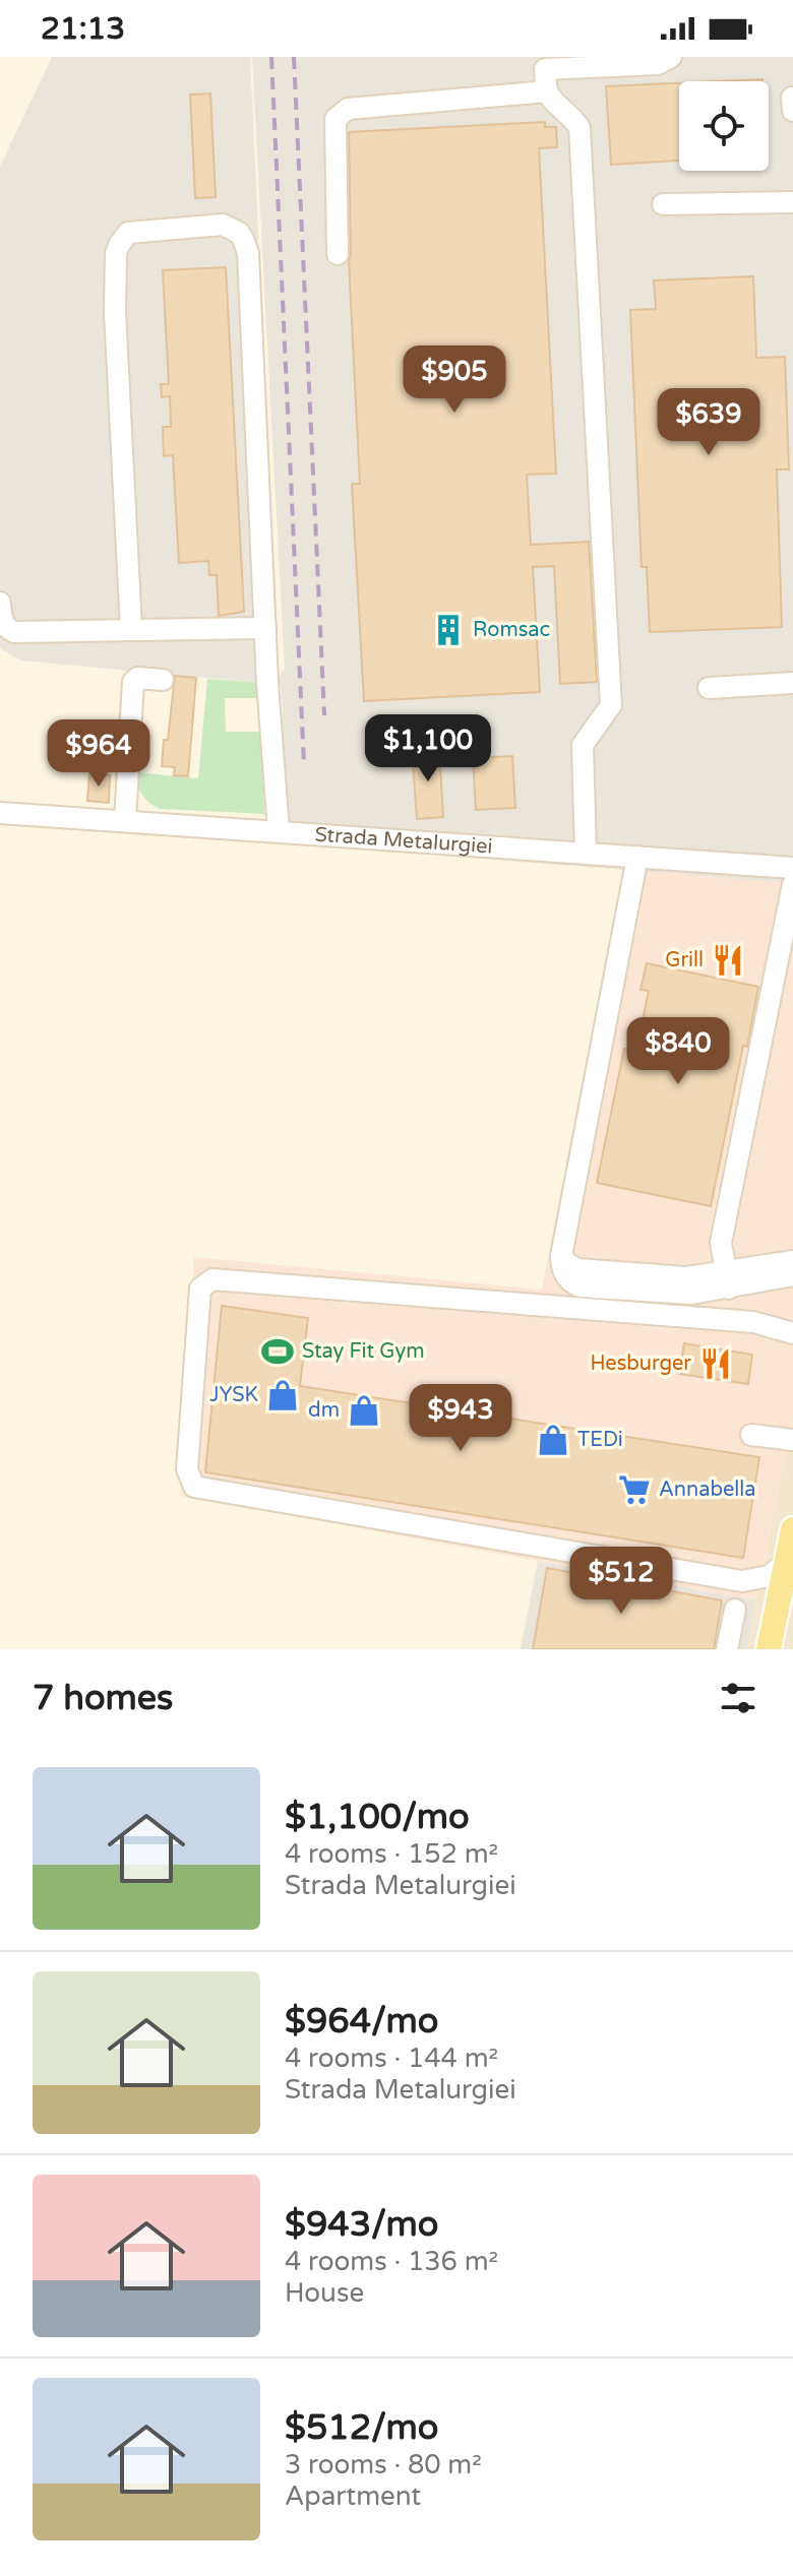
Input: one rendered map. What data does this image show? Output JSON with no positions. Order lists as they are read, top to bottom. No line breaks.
{"streets":{"street":["Strada Metalurgiei"]},"places":{"building":["Romsac"],"restaurant":["Grill","Hesburger"],"sports":["Stay Fit Gym"],"shop":["JYSK","dm","TEDi"],"supermarket":["Annabella"]},"page":{"status":"21:13","price":["$905","$639","$1,100","$964","$840","$943","$512"],"heading":"7 homes","list":[{"name":"$1,100/mo","note":"4 rooms · 152 m² · Strada Metalurgiei"},{"name":"$964/mo","note":"4 rooms · 144 m² · Strada Metalurgiei"},{"name":"$943/mo","note":"4 rooms · 136 m² · House"},{"name":"$512/mo","note":"3 rooms · 80 m² · Apartment"}]}}
